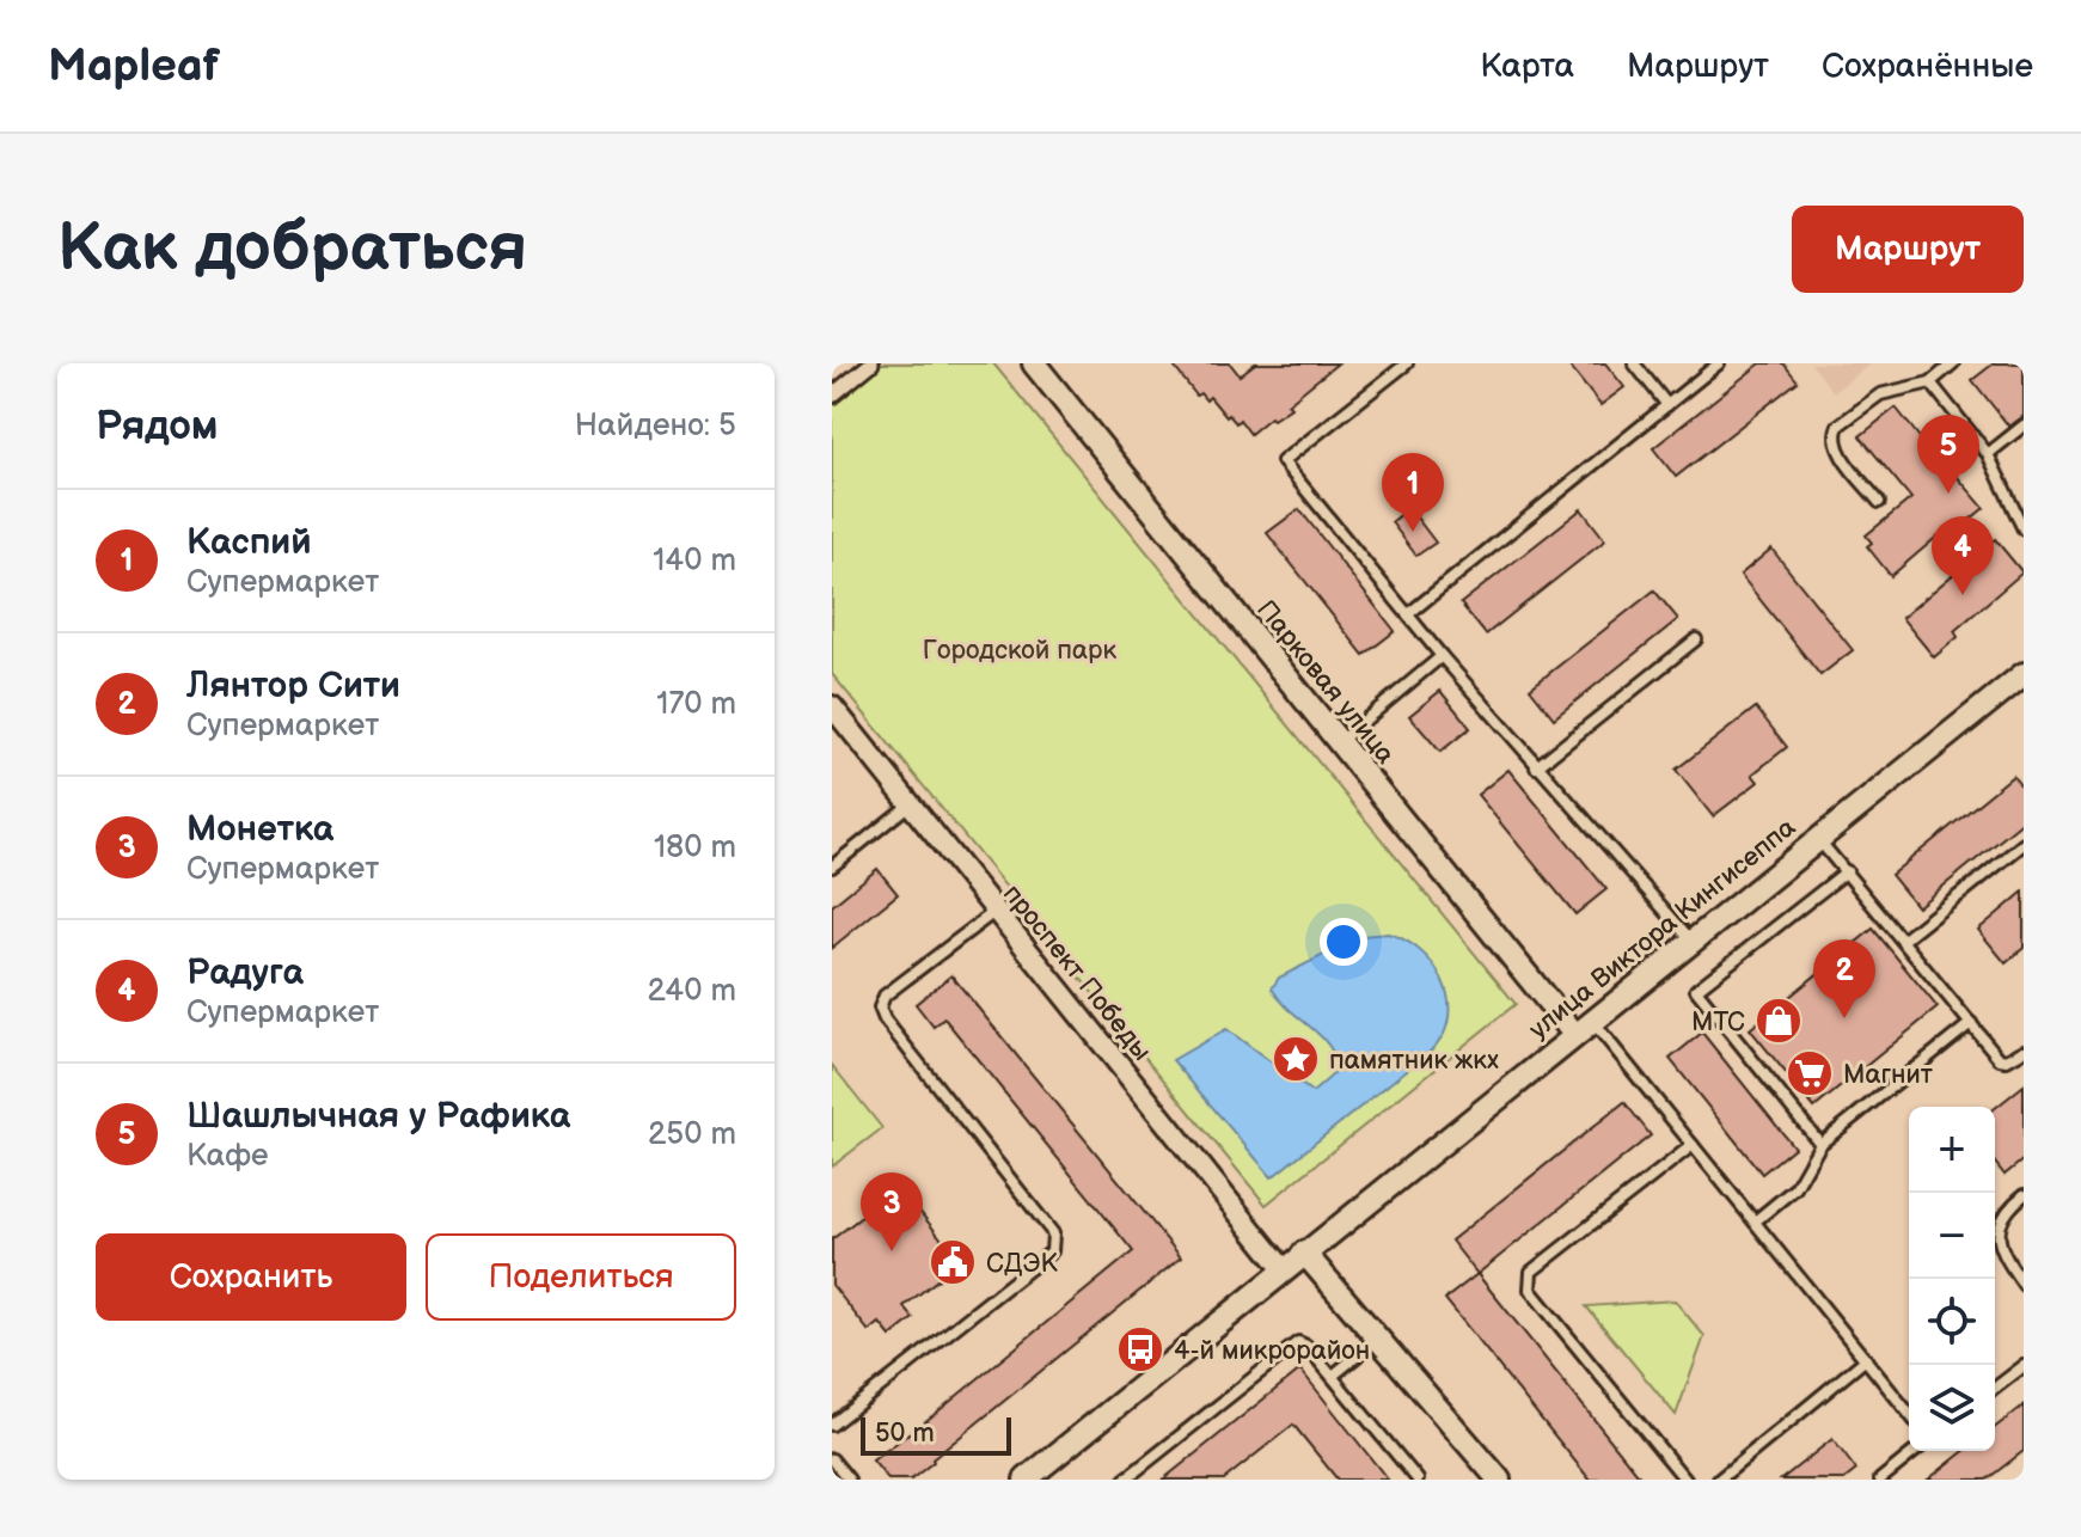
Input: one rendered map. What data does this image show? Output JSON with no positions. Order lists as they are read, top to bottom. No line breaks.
{"streets":{"street":["Парковая улица","улица Виктора Кингисеппа","проспект Победы"]},"crossings":[["Парковая улица","улица Виктора Кингисеппа"],["улица Виктора Кингисеппа","проспект Победы"]],"parks":["Городской парк"],"places":{"shop":["МТС"],"place":["памятник жкх"],"supermarket":["Магнит"],"public building":["СДЭК"],"bus stop":["4-й микрорайон"]},"scale_bar":"50 m","page":{"header":"Mapleaf","nav":["Карта","Маршрут","Сохранённые"],"buttons":["Маршрут",["Сохранить","Поделиться"]],"title":"Как добраться","heading":["Рядом","Найдено: 5"],"pins":["5","1","4","2","3"],"list":[{"mark":"1","name":"Каспий","note":"Супермаркет","value":"140 m"},{"mark":"2","name":"Лянтор Сити","note":"Супермаркет","value":"170 m"},{"mark":"3","name":"Монетка","note":"Супермаркет","value":"180 m"},{"mark":"4","name":"Радуга","note":"Супермаркет","value":"240 m"},{"mark":"5","name":"Шашлычная у Рафика","note":"Кафе","value":"250 m"}],"map_buttons":["+","−"],"scale":"50 m"}}
